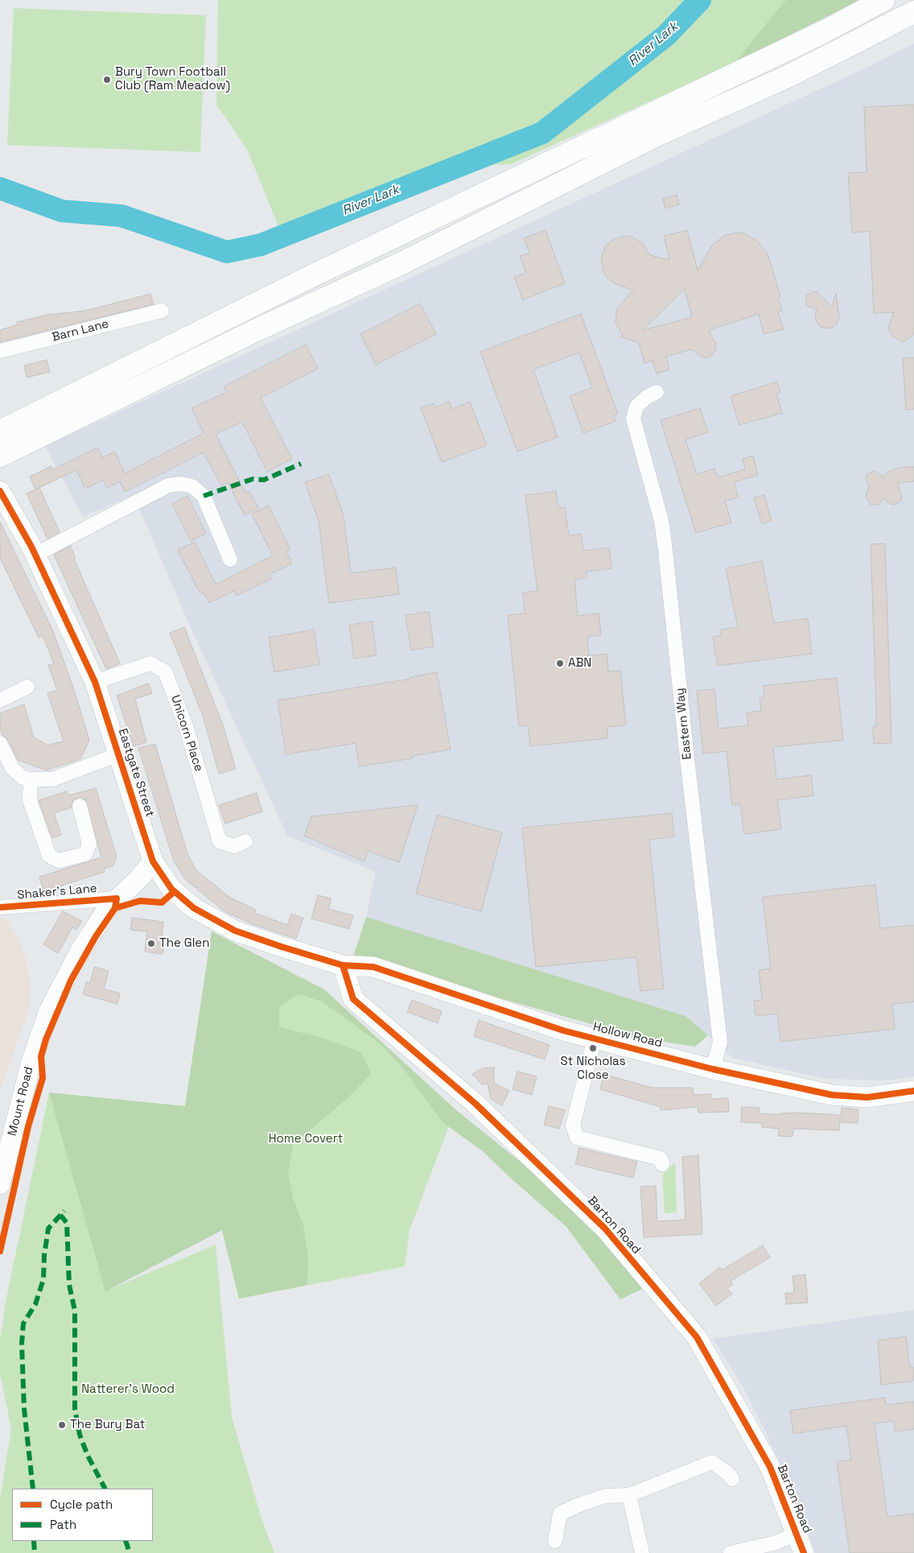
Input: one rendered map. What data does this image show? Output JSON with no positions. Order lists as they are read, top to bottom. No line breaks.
{"streets":{"street":["Barn Lane","Eastern Way","Unicorn Place","Eastgate Street","Shaker's Lane","Hollow Road","Mount Road","Barton Road"]},"crossings":[["Eastern Way","Hollow Road"],["Unicorn Place","Eastgate Street"],["Eastgate Street","Hollow Road"],["Eastgate Street","Mount Road"],["Eastgate Street","Barton Road"],["Shaker's Lane","Mount Road"],["Hollow Road","Barton Road"]],"water":["River Lark"],"parks":["Home Covert","Natterer's Wood"],"places":["Bury Town Football Club (Ram Meadow)","ABN","The Glen","St Nicholas Close","The Bury Bat"],"legend":["Cycle path","Path"]}
